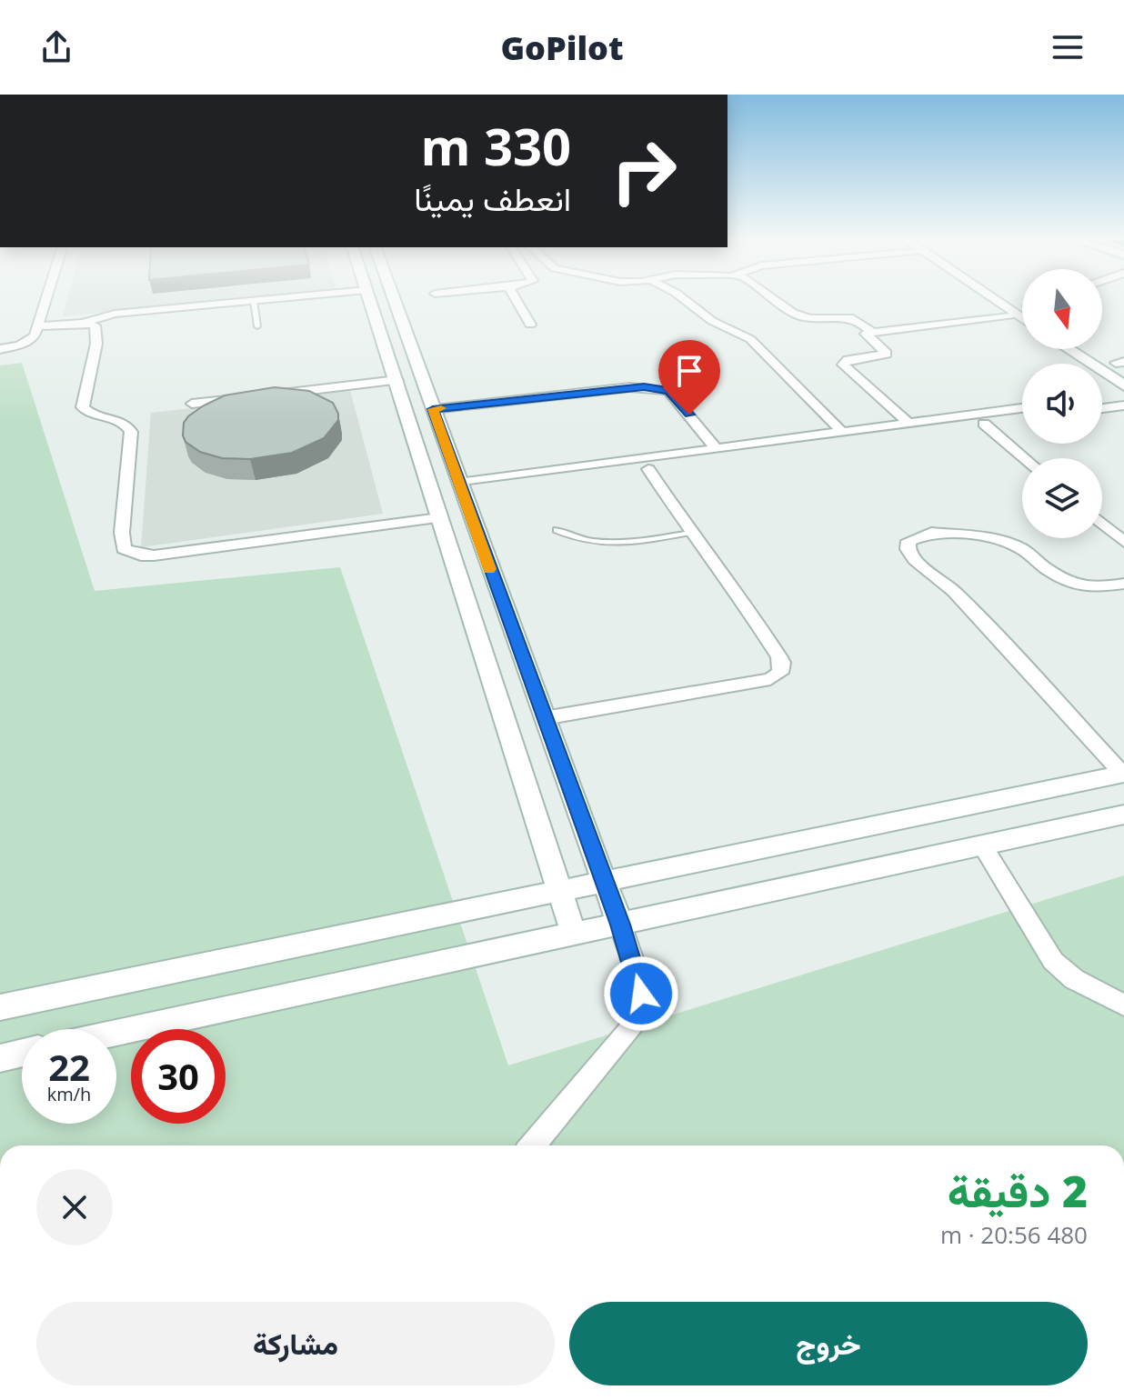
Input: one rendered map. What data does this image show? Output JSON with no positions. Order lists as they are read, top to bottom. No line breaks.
{"north":"bottom","page":{"header":"GoPilot","turn":["330 m","انعطف يمينًا"],"speed":"22 km/h","limit":"30","heading":["2 دقيقة","480 m · 20:56"],"buttons":["خروج","مشاركة"]}}
